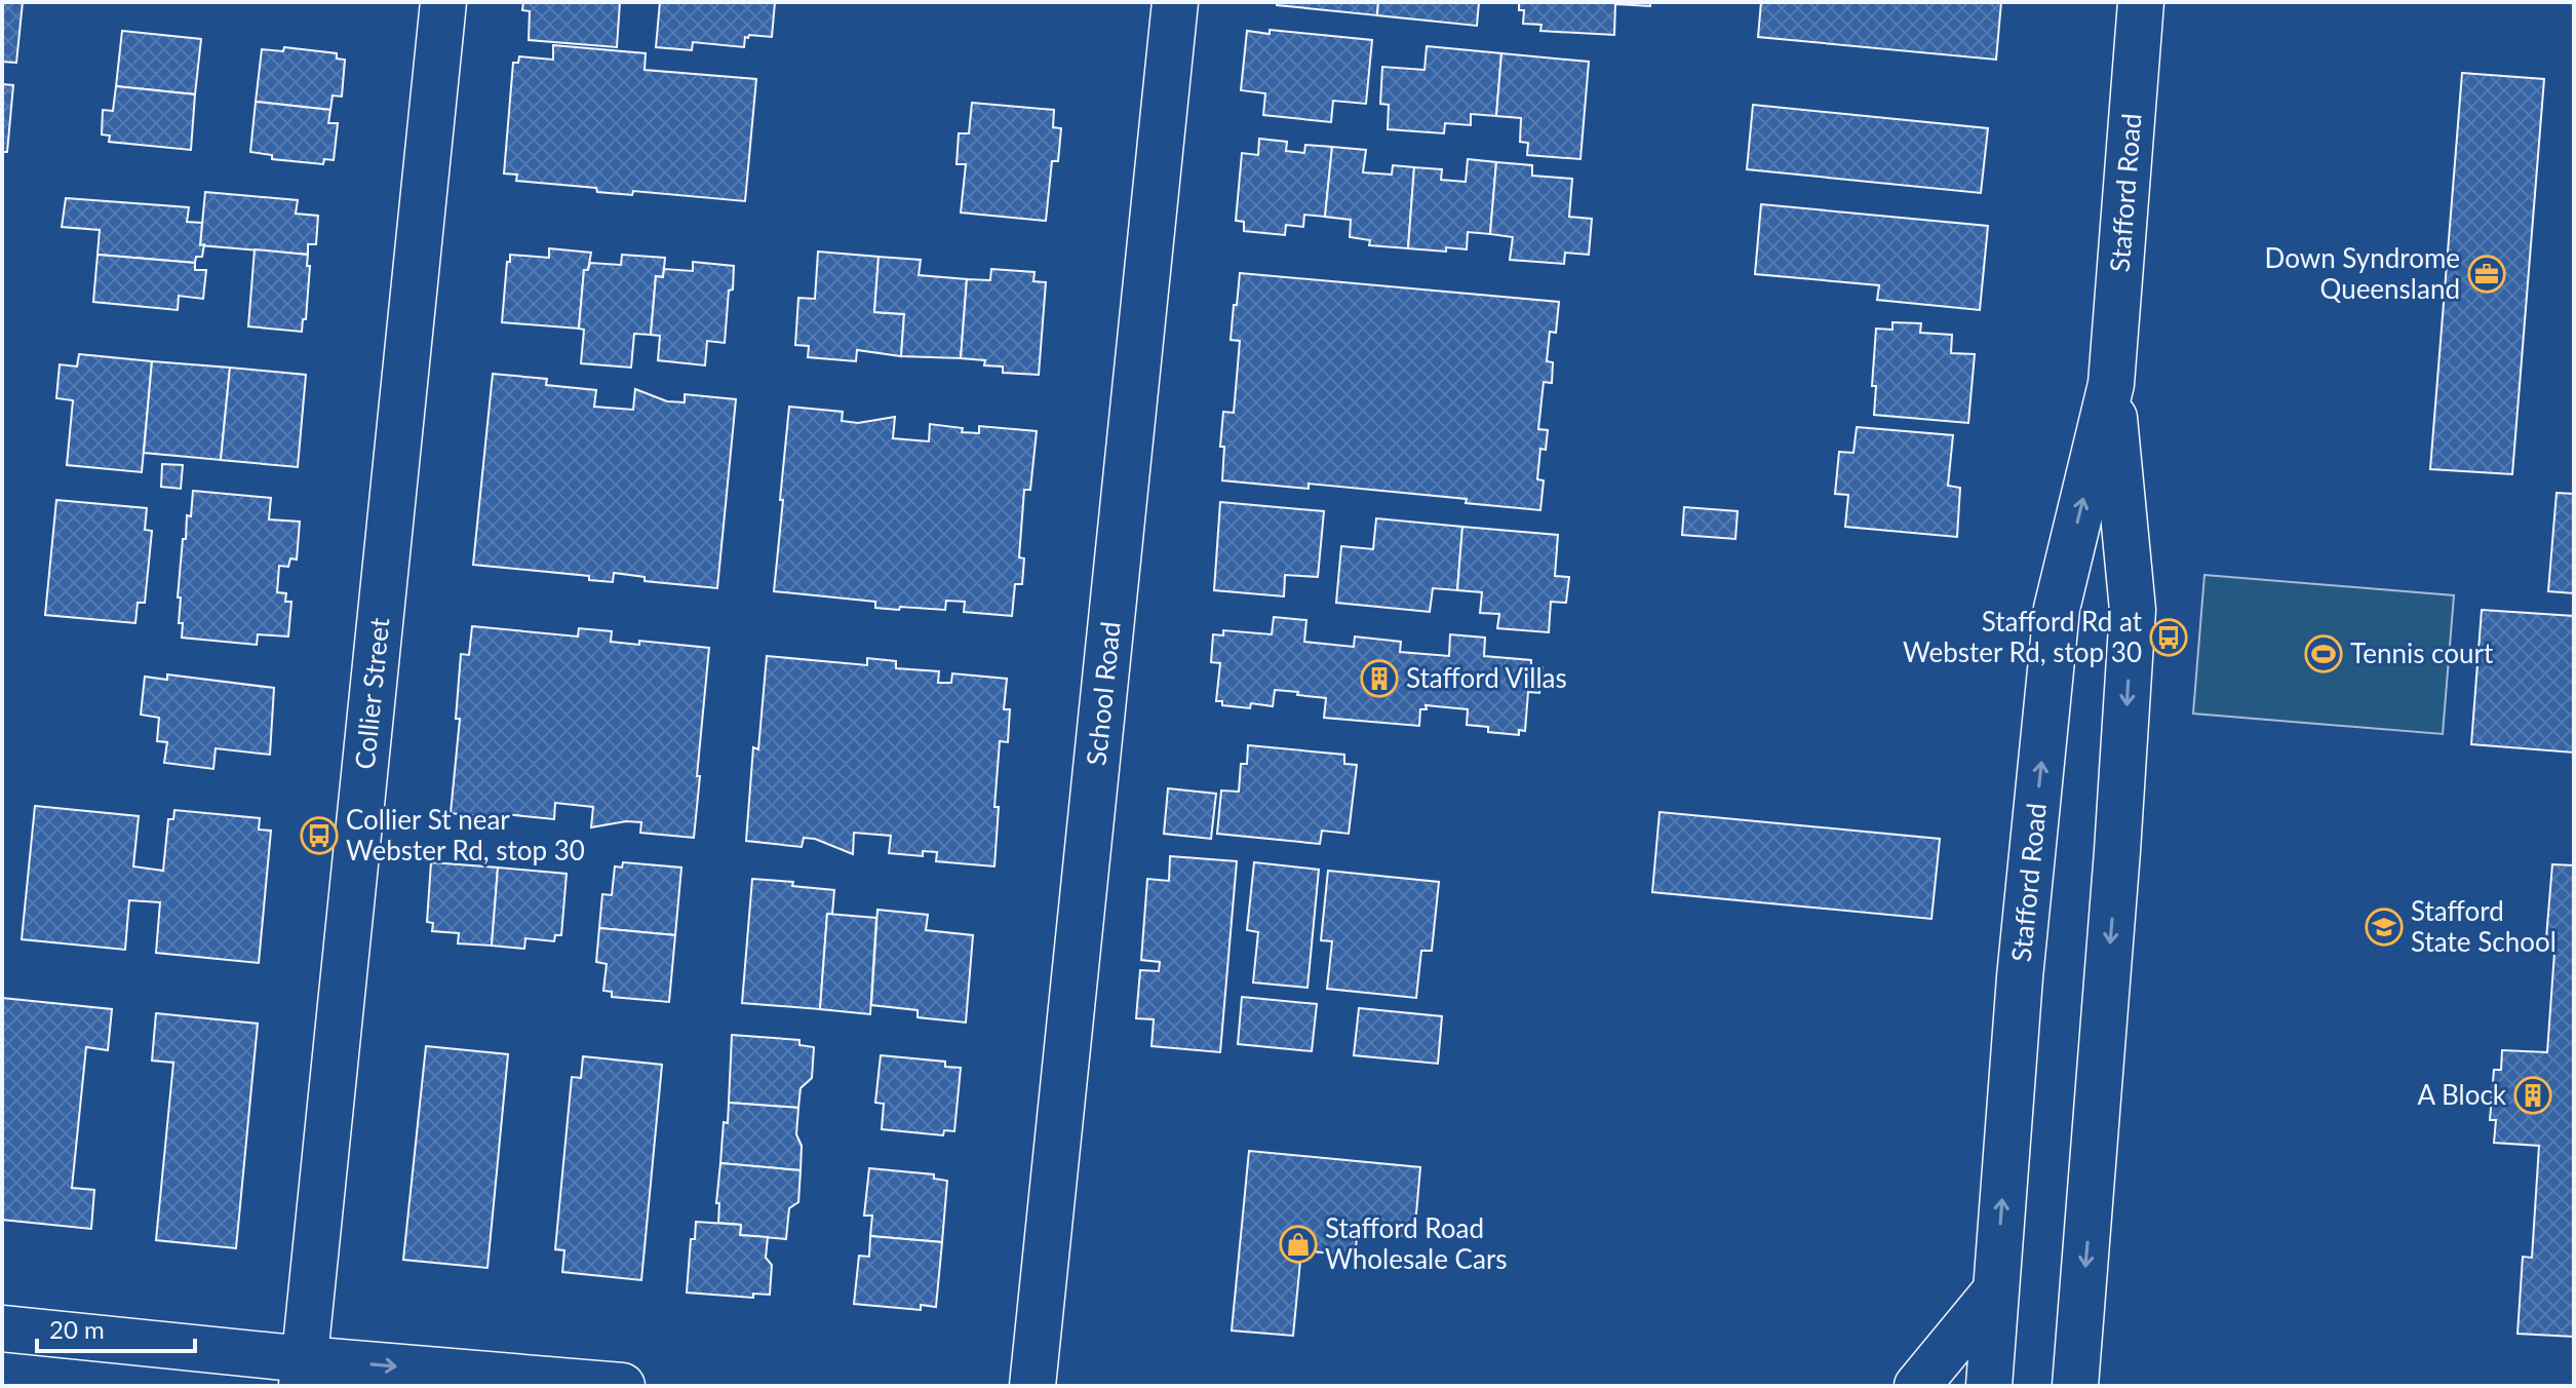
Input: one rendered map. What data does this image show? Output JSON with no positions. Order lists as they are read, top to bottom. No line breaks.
{"streets":{"main road":["Stafford Road","Collier Street","School Road"]},"places":{"office":["Down Syndrome Queensland"],"bus stop":["Stafford Rd at Webster Rd, stop 30","Collier St near Webster Rd, stop 30"],"sports":["Tennis court"],"building":["Stafford Villas","A Block"],"school or university":["Stafford State School"],"shop":["Stafford Road Wholesale Cars"]},"scale_bar":"20 m"}
